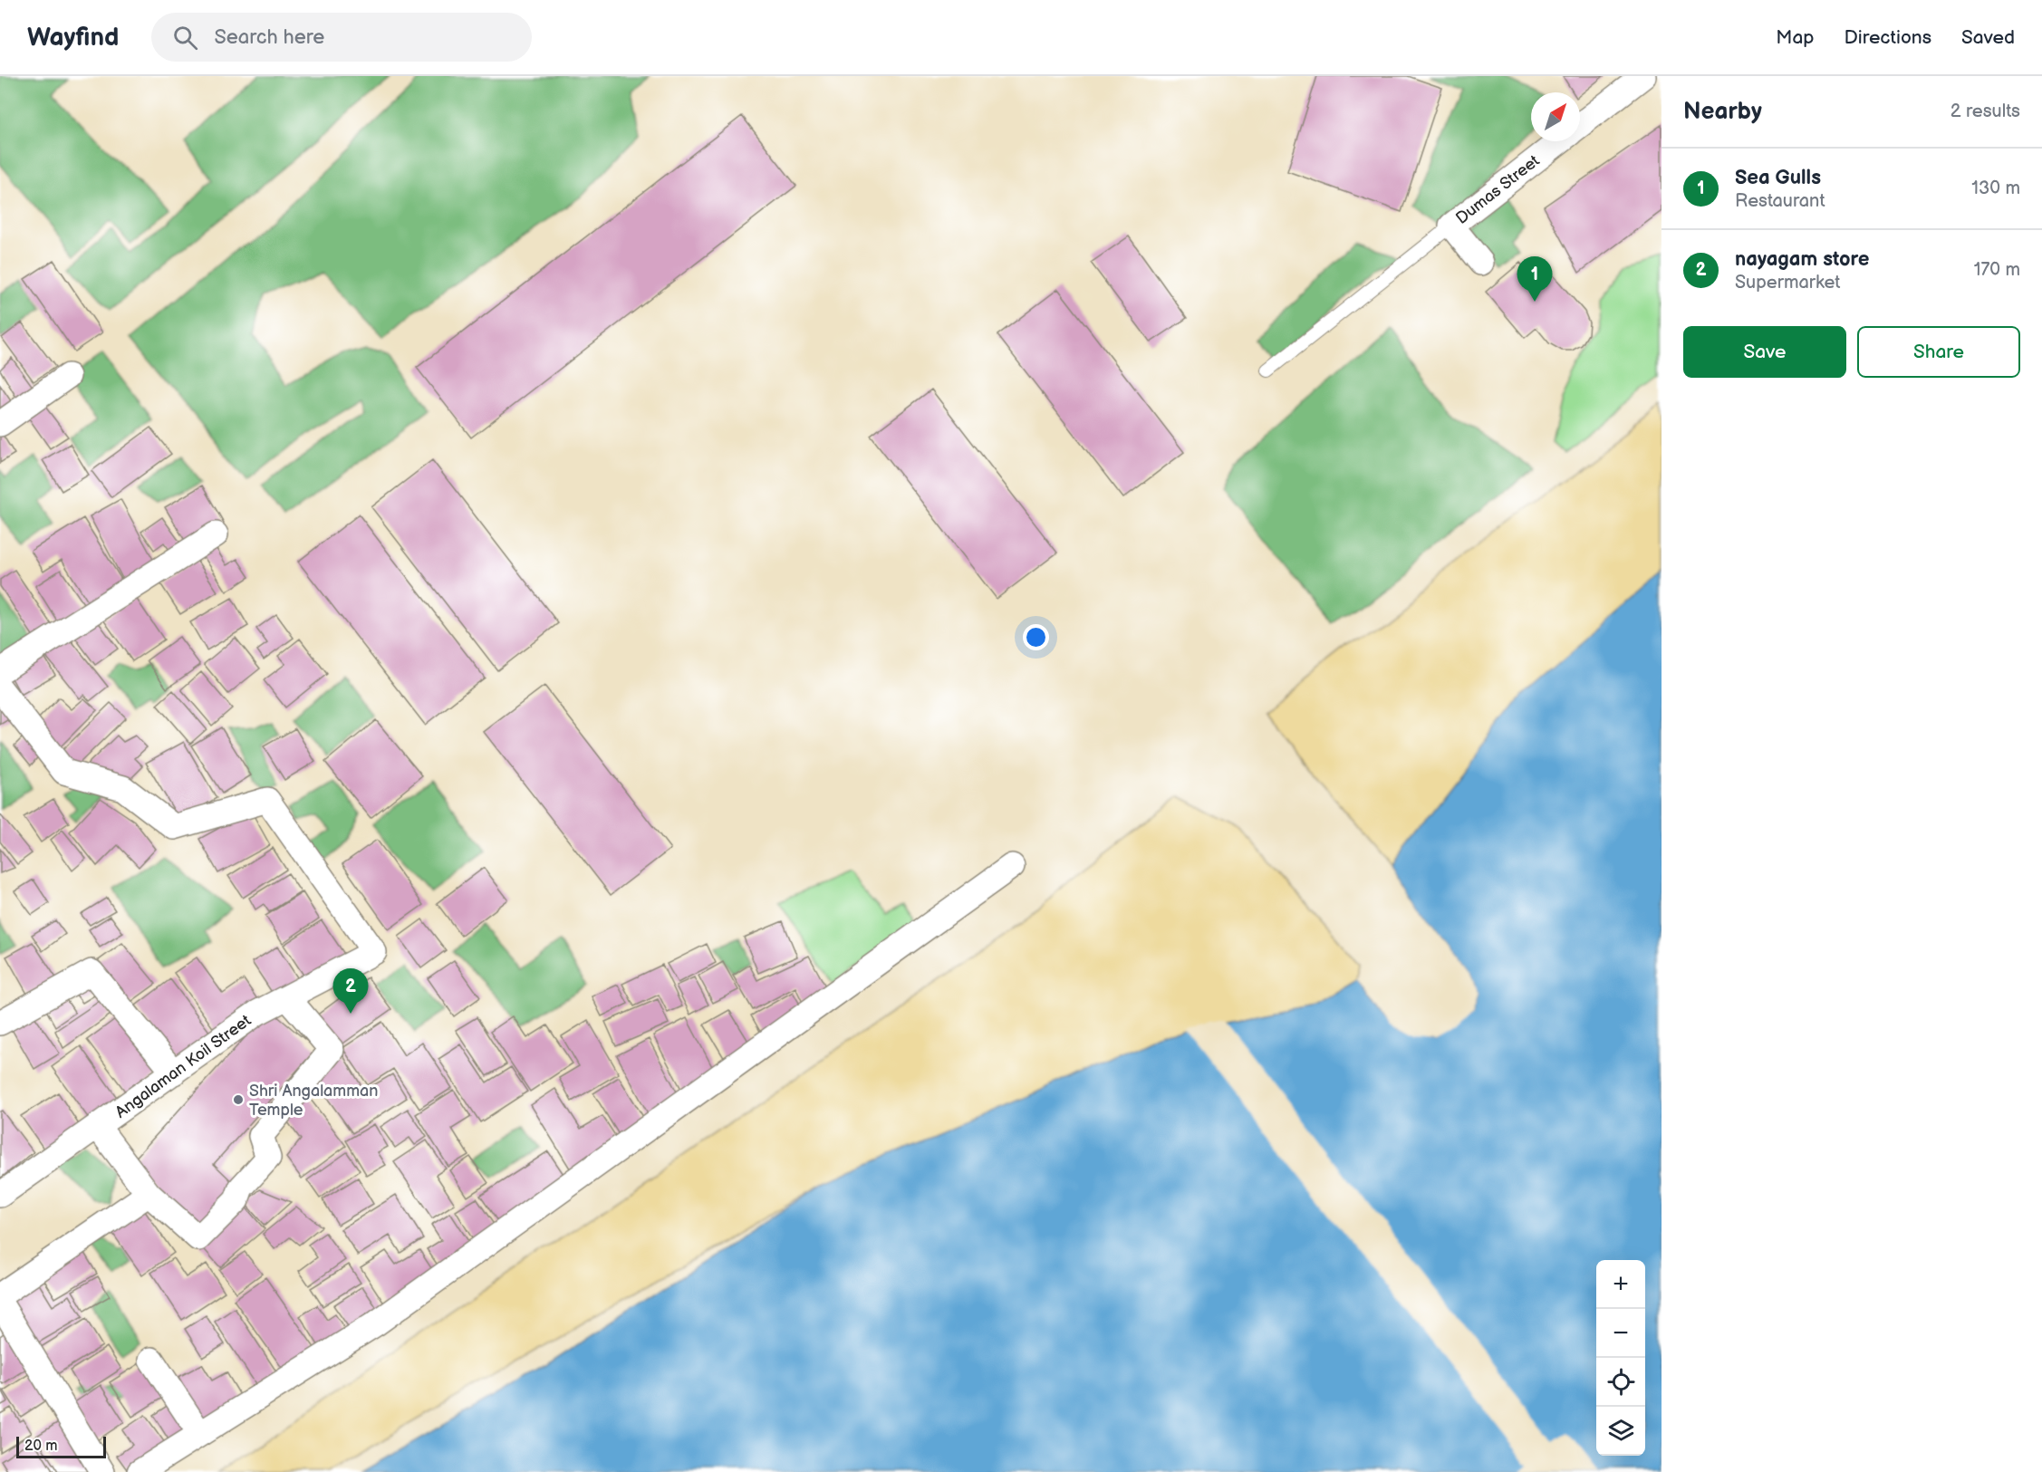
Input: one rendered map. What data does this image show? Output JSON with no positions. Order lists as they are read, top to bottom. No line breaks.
{"streets":{"street":["Dumas Street","Angalaman Koil Street"]},"places":["Shri Angalamman Temple"],"scale_bar":"20 m","north":"top right","page":{"header":"Wayfind","search":"Search here","nav":["Map","Directions","Saved"],"heading":["Nearby","2 results"],"list":[{"mark":"1","name":"Sea Gulls","note":"Restaurant","value":"130 m"},{"mark":"2","name":"nayagam store","note":"Supermarket","value":"170 m"}],"pins":["1","2"],"buttons":["Save","Share"],"map_buttons":["+","−"],"scale":"20 m"}}
